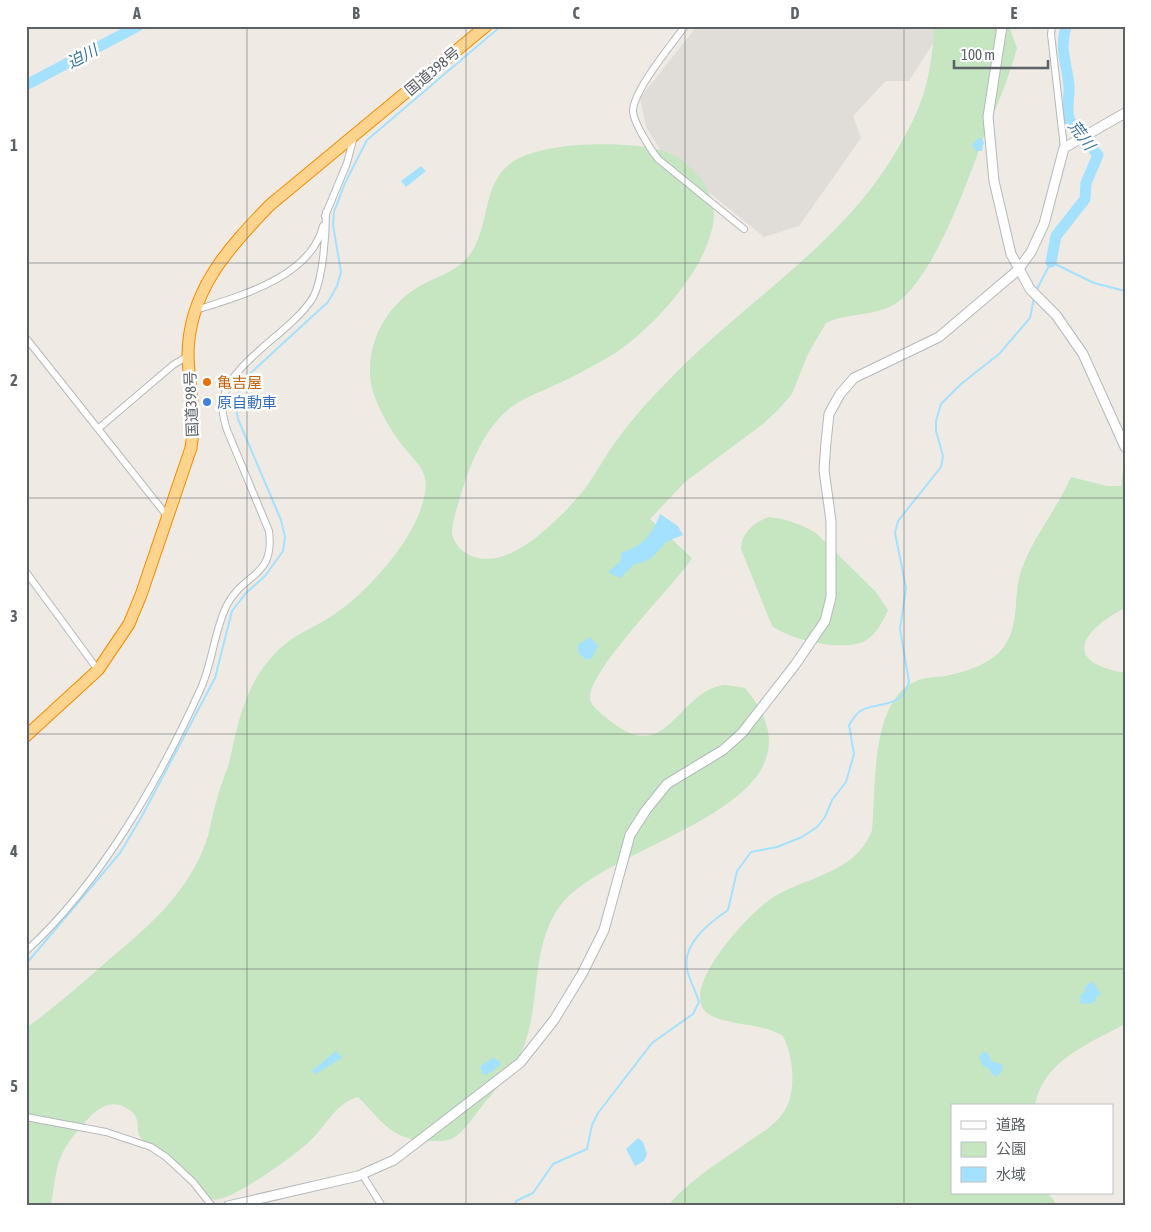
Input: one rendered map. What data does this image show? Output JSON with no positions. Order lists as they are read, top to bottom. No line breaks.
{"streets":{"highway":["国道398号"]},"water":["迫川","荒川"],"places":["亀吉屋","原自動車"],"legend":["道路","公園","水域"],"scale_bar":"100 m","grid":{"columns":["A","B","C","D","E"],"rows":["1","2","3","4","5"]}}
